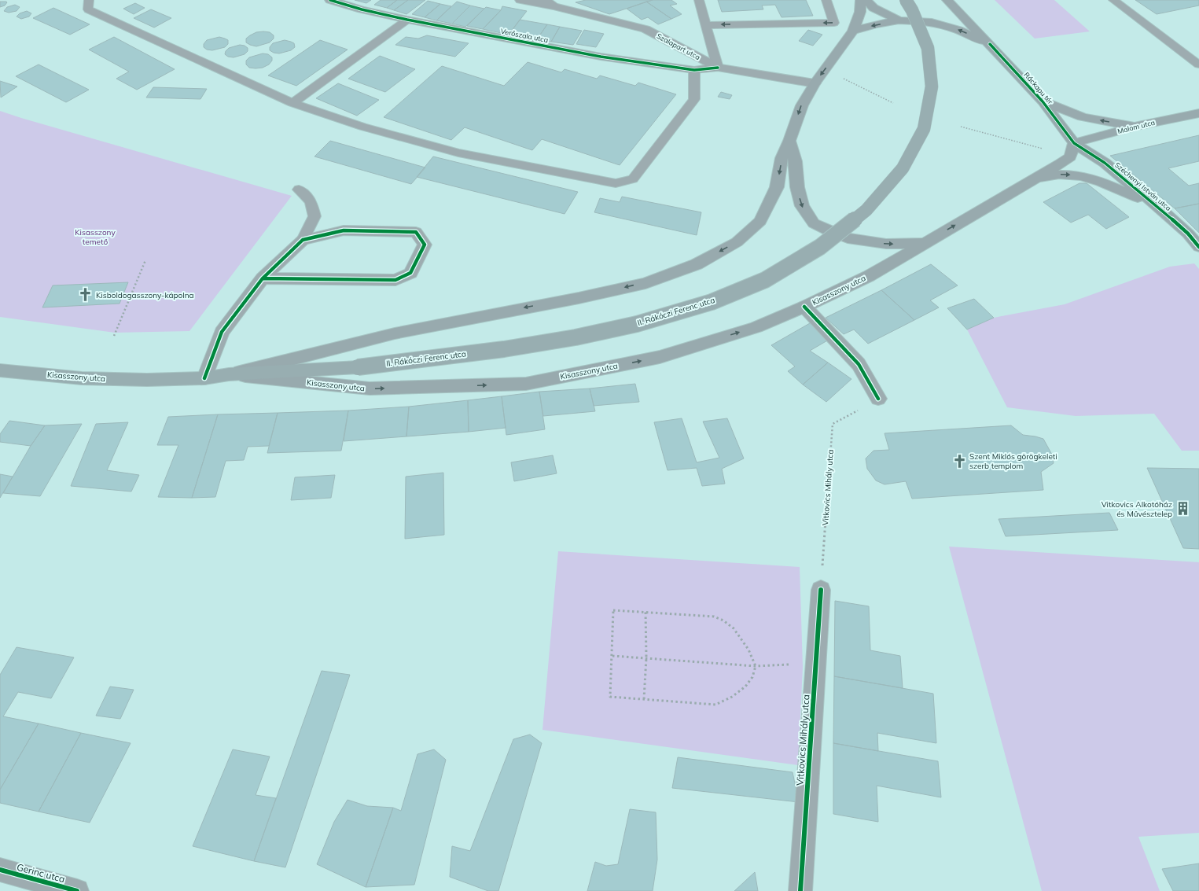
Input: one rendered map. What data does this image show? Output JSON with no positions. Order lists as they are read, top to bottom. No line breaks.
{"streets":{"main road":["Ráckapu tér","Malom utca","Széchenyi István utca","Kisasszony utca","II. Rákóczi Ferenc utca"],"street":["Verőszala utca","Szalapart utca","Vitkovics Mihály utca","Gerinc utca"]},"crossings":[["Verőszala utca","Szalapart utca"],["Ráckapu tér","Malom utca"],["Ráckapu tér","Széchenyi István utca"],["Malom utca","Széchenyi István utca"],["Kisasszony utca","II. Rákóczi Ferenc utca"]],"one_way":["Ráckapu tér"],"parks":["Kisasszony temető"],"places":{"church":["Kisboldogasszony-kápolna","Szent Miklós görögkeleti szerb templom"],"building":["Vitkovics Alkotóház és Művésztelep"]}}
